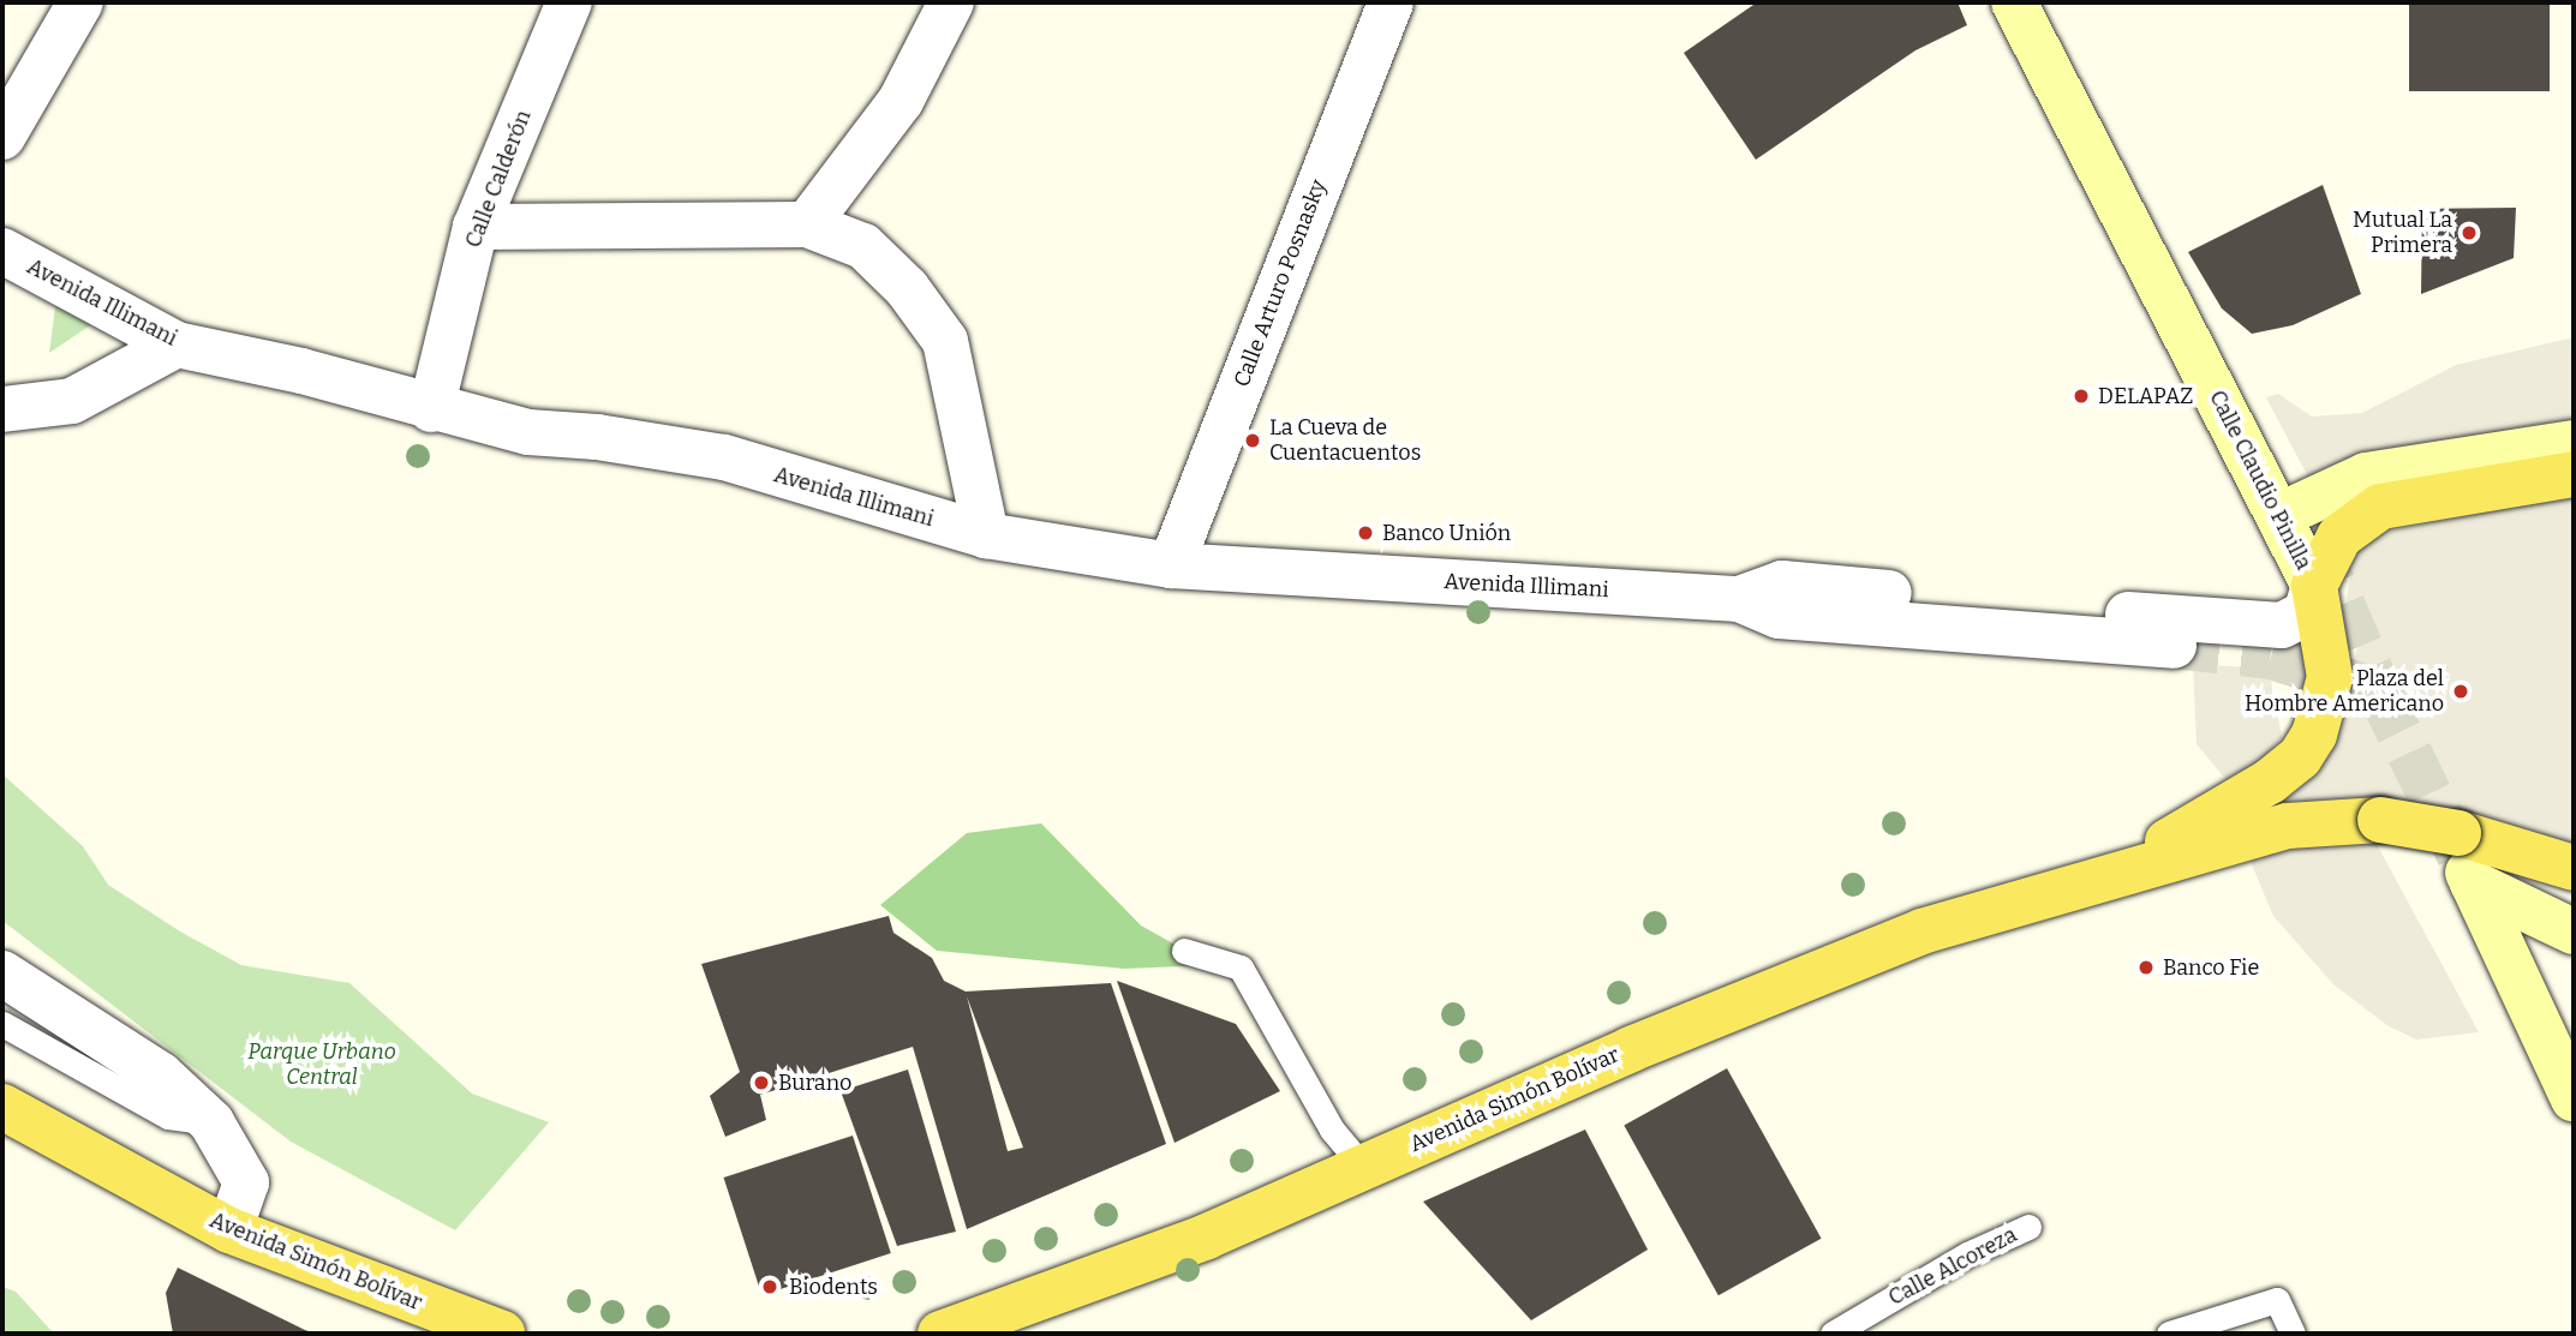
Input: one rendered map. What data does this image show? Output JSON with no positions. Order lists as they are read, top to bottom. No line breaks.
{"streets":{"main road":["Calle Claudio Pinilla","Avenida Simón Bolívar"],"street":["Calle Calderón","Calle Arturo Posnasky","Avenida Illimani"],"lane":["Calle Alcoreza"]},"crossings":[["Calle Calderón","Avenida Illimani"],["Calle Arturo Posnasky","Avenida Illimani"],["Avenida Illimani","Calle Claudio Pinilla"],["Calle Claudio Pinilla","Avenida Simón Bolívar"]],"parks":["Parque Urbano Central"],"places":["Mutual La Primera","DELAPAZ","La Cueva de Cuentacuentos","Banco Unión","Plaza del Hombre Americano","Banco Fie","Burano","Biodents"]}
